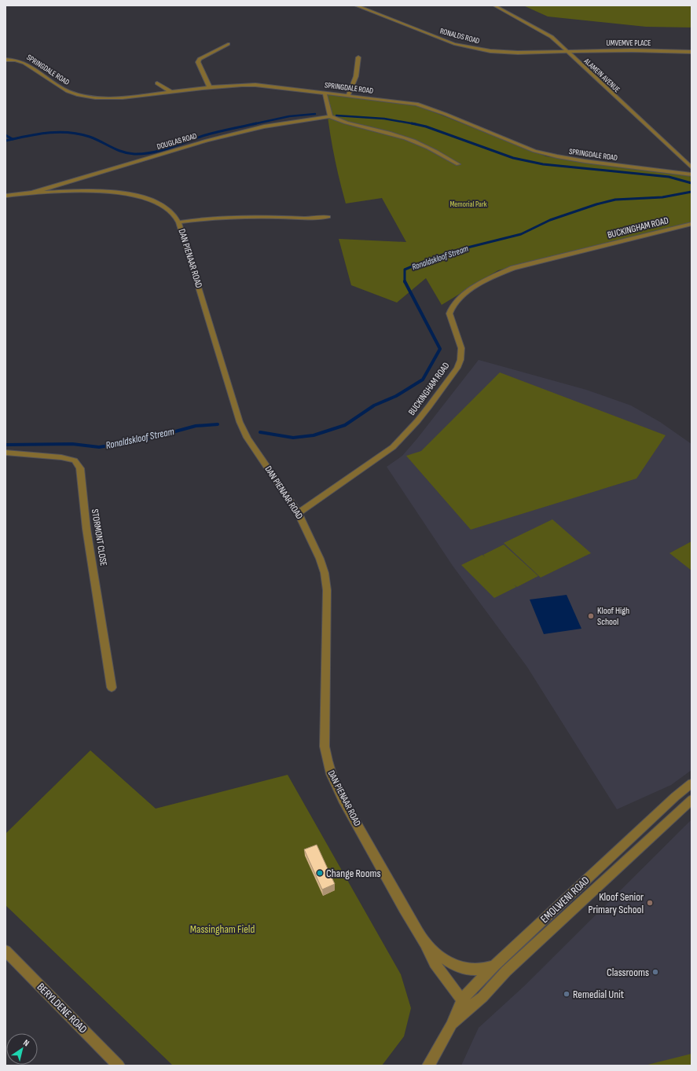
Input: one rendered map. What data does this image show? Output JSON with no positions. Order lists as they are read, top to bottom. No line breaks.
{"streets":{"street":["RONALDS ROAD","UMVEMVE PLACE","SPRINGDALE ROAD","ALAMEIN AVENUE","DOUGLAS ROAD","BUCKINGHAM ROAD","DAN PIENAAR ROAD","STORMONT CLOSE","EMOLWENI ROAD","BERYLDENE ROAD"]},"crossings":[["RONALDS ROAD","UMVEMVE PLACE"],["RONALDS ROAD","ALAMEIN AVENUE"],["UMVEMVE PLACE","ALAMEIN AVENUE"],["DOUGLAS ROAD","DAN PIENAAR ROAD"],["BUCKINGHAM ROAD","DAN PIENAAR ROAD"],["DAN PIENAAR ROAD","EMOLWENI ROAD"]],"water":["Ronaldskloof Stream"],"parks":["Memorial Park","Massingham Field"],"places":["Kloof High School","Change Rooms","Kloof Senior Primary School","Classrooms","Remedial Unit"],"north":"top right"}
